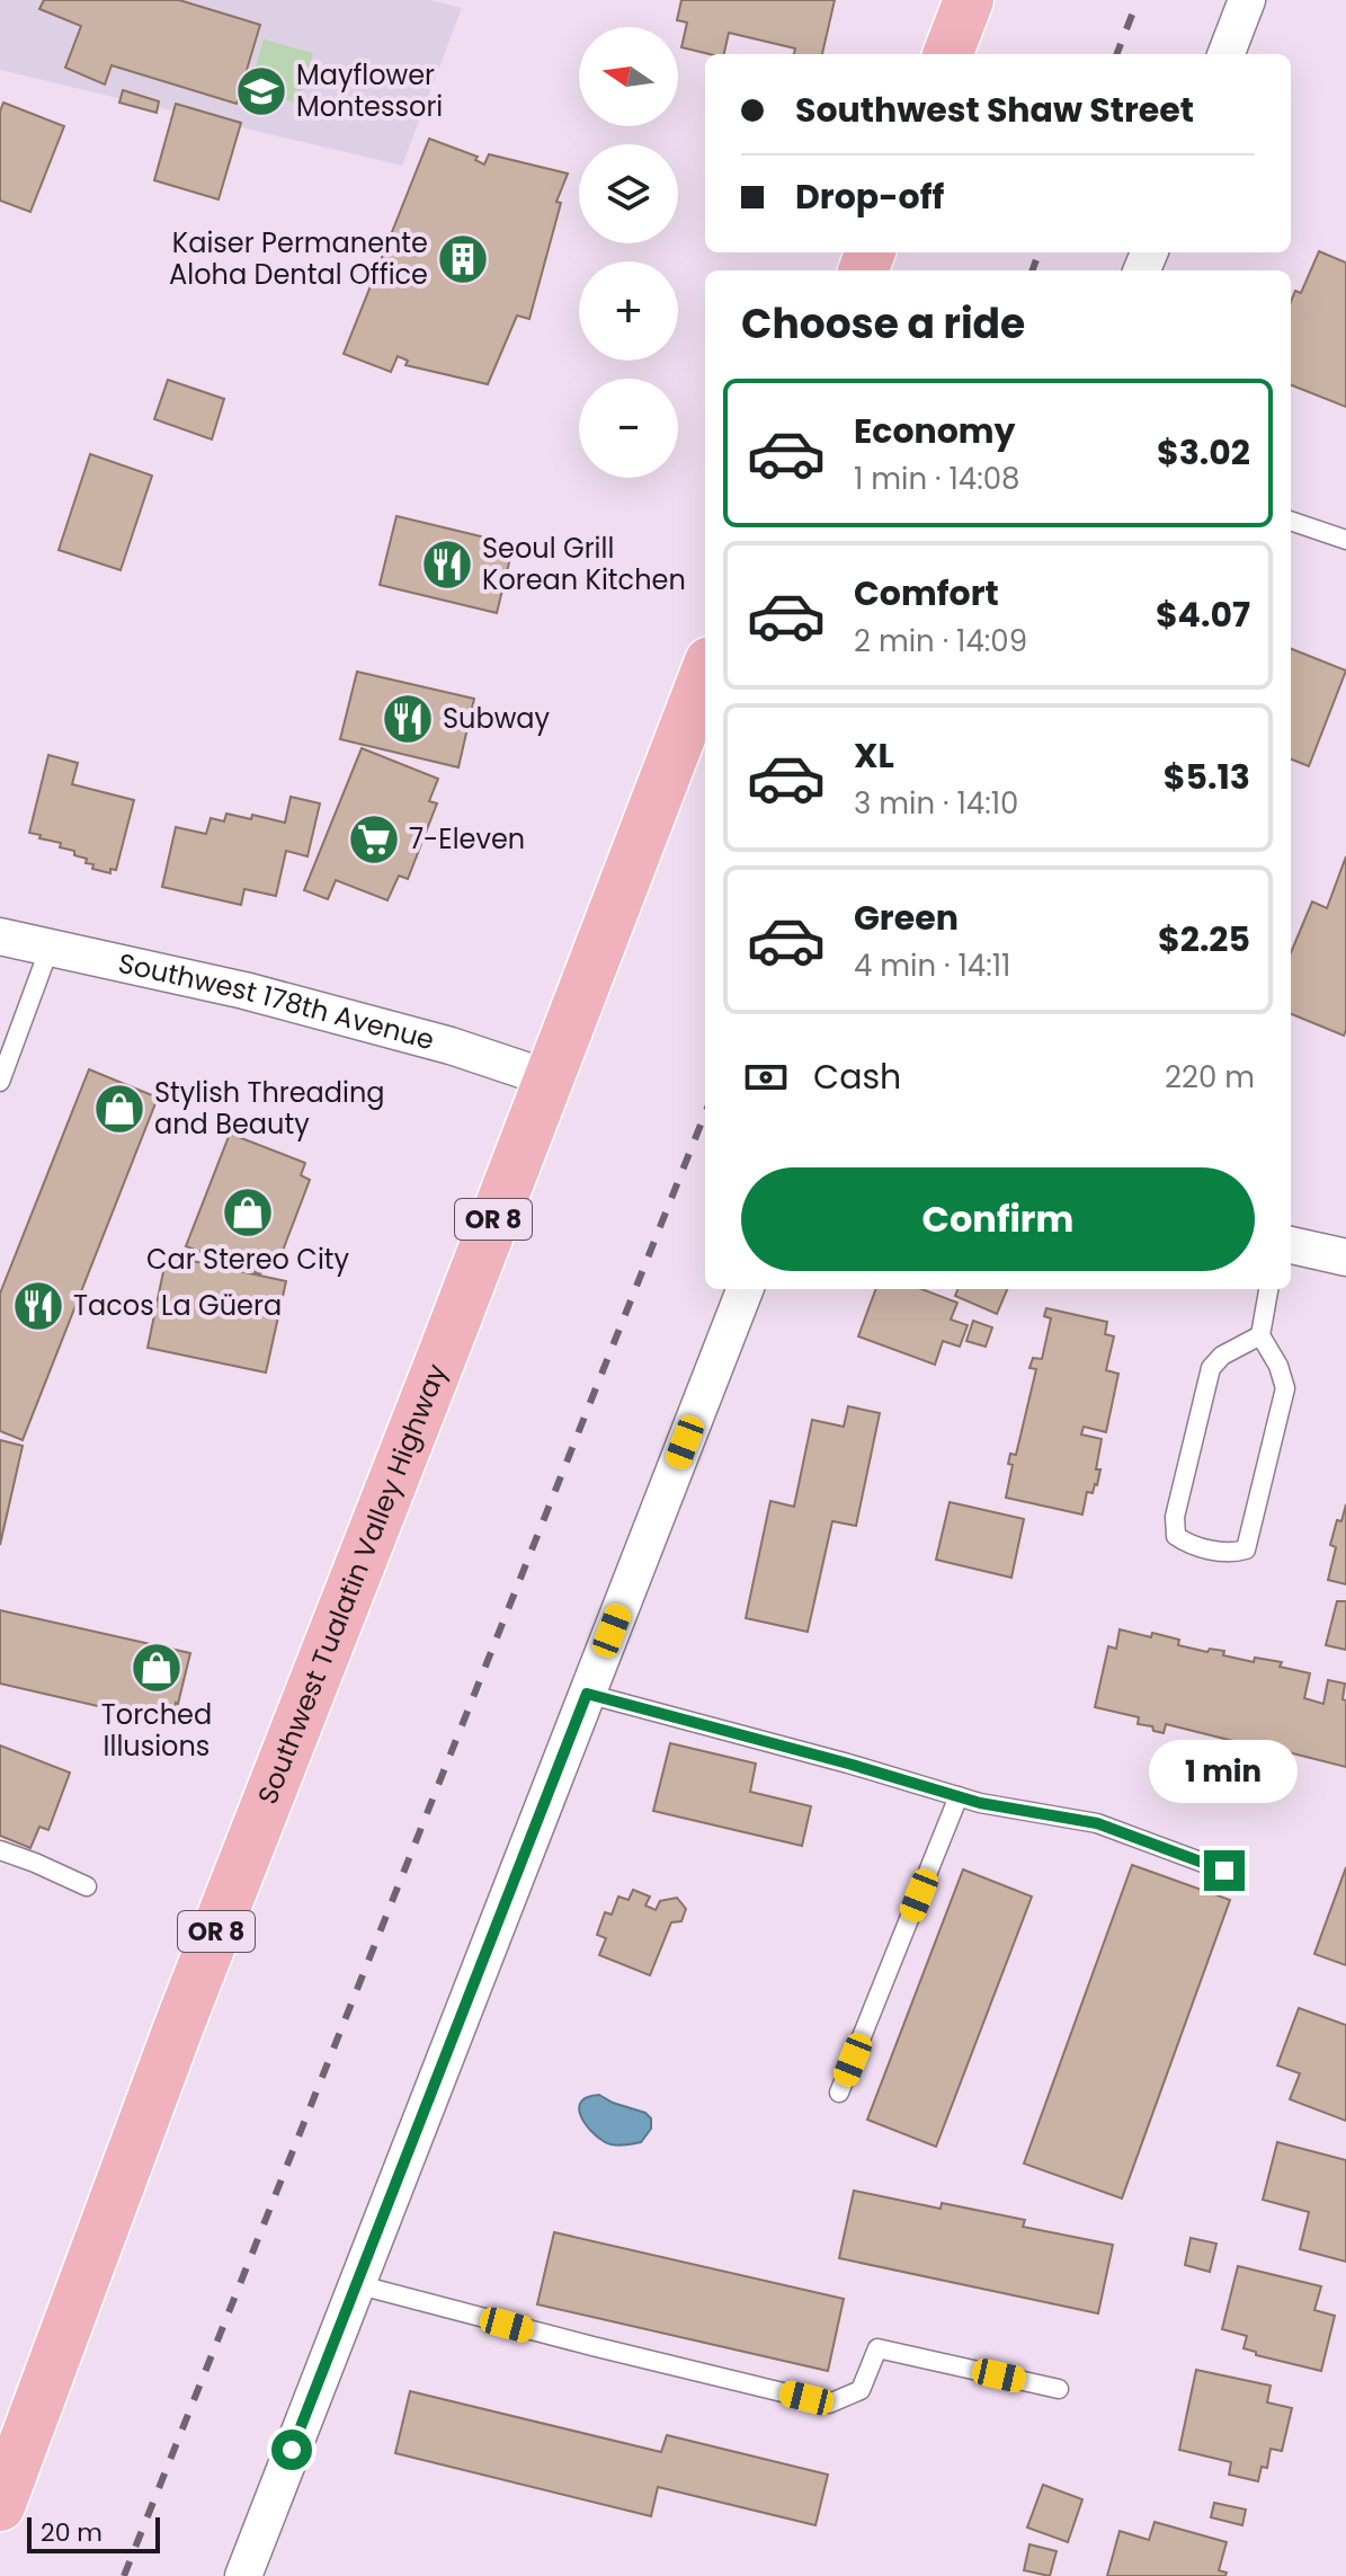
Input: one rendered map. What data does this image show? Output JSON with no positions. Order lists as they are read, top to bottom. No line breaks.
{"streets":{"main road":["OR 8","Southwest Tualatin Valley Highway"],"street":["Southwest 178th Avenue"]},"crossings":[["Southwest 178th Avenue","Southwest Tualatin Valley Highway"]],"places":{"school or university":["Mayflower Montessori"],"building":["Kaiser Permanente Aloha Dental Office"],"restaurant":["Seoul Grill Korean Kitchen","Subway","Tacos La Güera"],"supermarket":["7-Eleven"],"shop":["Stylish Threading and Beauty","Car Stereo City","Torched Illusions"]},"scale_bar":"20 m","north":"left","page":{"map_buttons":["+","−"],"banner":["Southwest Shaw Street","Drop-off"],"heading":"Choose a ride","list":[{"name":"Economy","note":"1 min · 14:08","value":"$3.02"},{"name":"Comfort","note":"2 min · 14:09","value":"$4.07"},{"name":"XL","note":"3 min · 14:10","value":"$5.13"},{"name":"Green","note":"4 min · 14:11","value":"$2.25"}],"pay":["Cash","220 m"],"buttons":"Confirm","bubble":"1 min","scale":"20 m"}}
